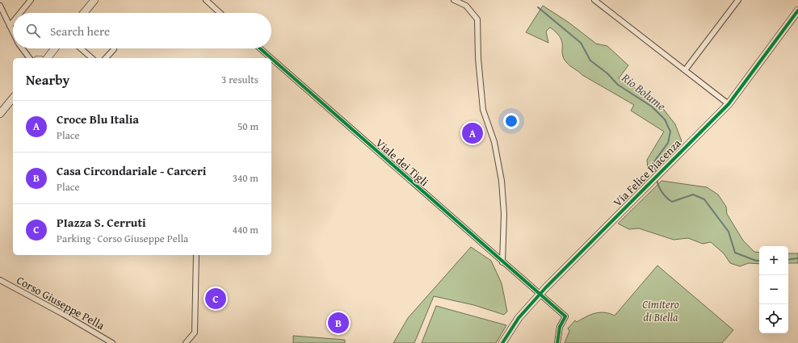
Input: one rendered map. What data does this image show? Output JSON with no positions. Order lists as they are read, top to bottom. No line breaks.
{"streets":{"street":["Viale dei Tigli","Via Felice Piacenza","Corso Giuseppe Pella"]},"crossings":[["Viale dei Tigli","Via Felice Piacenza"]],"water":["Rio Bolume"],"parks":["Cimitero di Biella"],"page":{"search":"Search here","heading":["Nearby","3 results"],"list":[{"mark":"A","name":"Croce Blu Italia","note":"Place","value":"50 m"},{"mark":"B","name":"Casa Circondariale - Carceri","note":"Place","value":"340 m"},{"mark":"C","name":"PIazza S. Cerruti","note":"Parking · Corso Giuseppe Pella","value":"440 m"}],"pins":["A","C","B"],"map_buttons":["+","−"]}}
